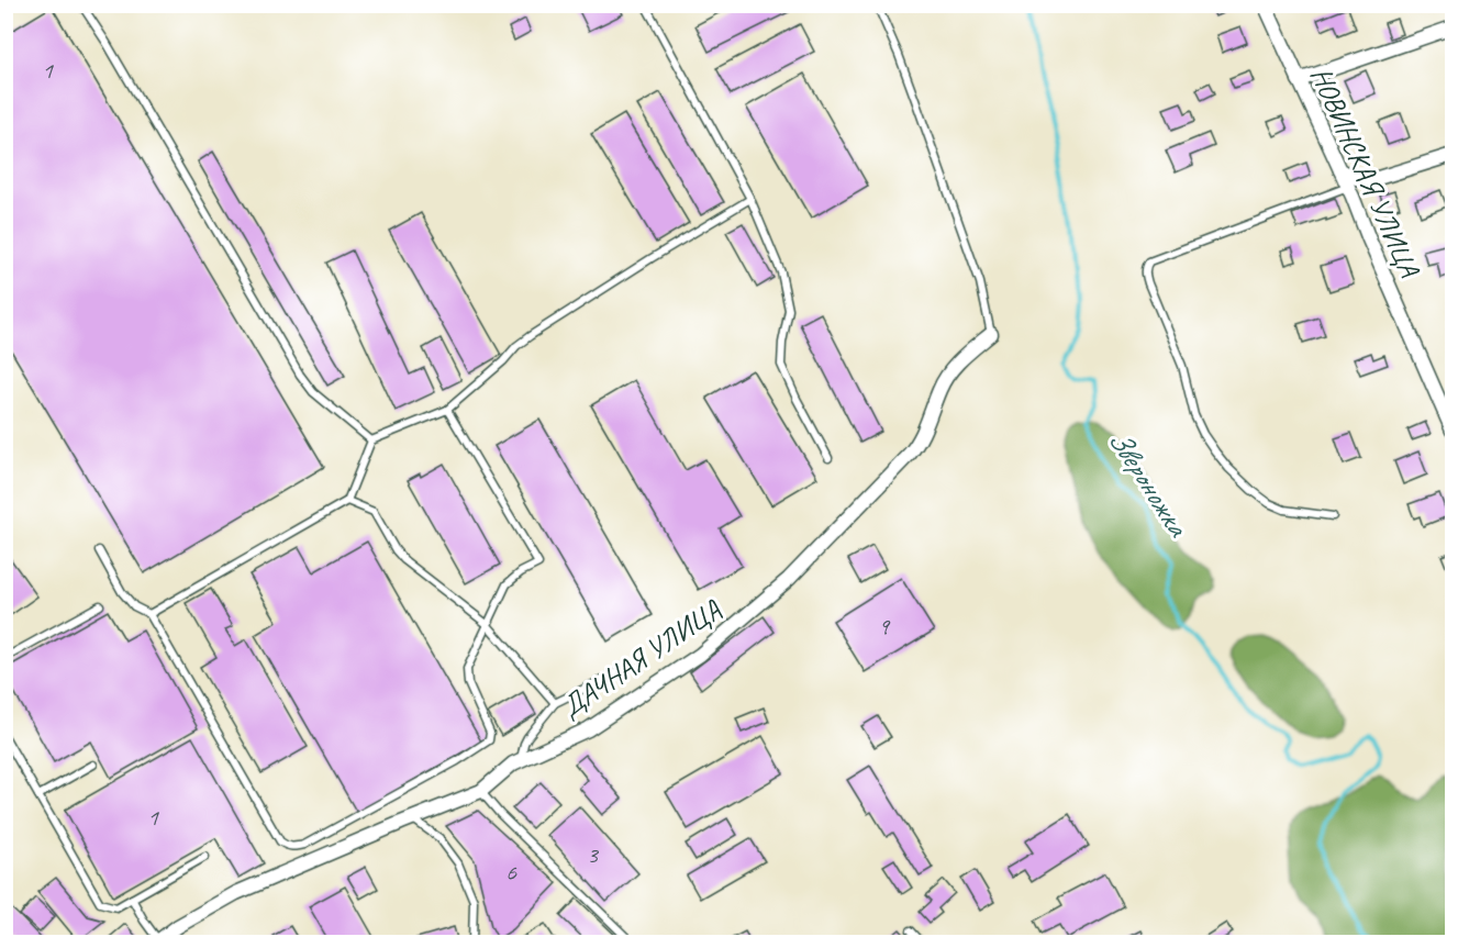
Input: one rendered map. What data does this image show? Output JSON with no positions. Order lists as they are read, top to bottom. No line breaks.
{"streets":{"street":["НОВИНСКАЯ УЛИЦА","ДАЧНАЯ УЛИЦА"]},"water":["Звероножка"],"house_numbers":["1","9","1","3","6"]}
